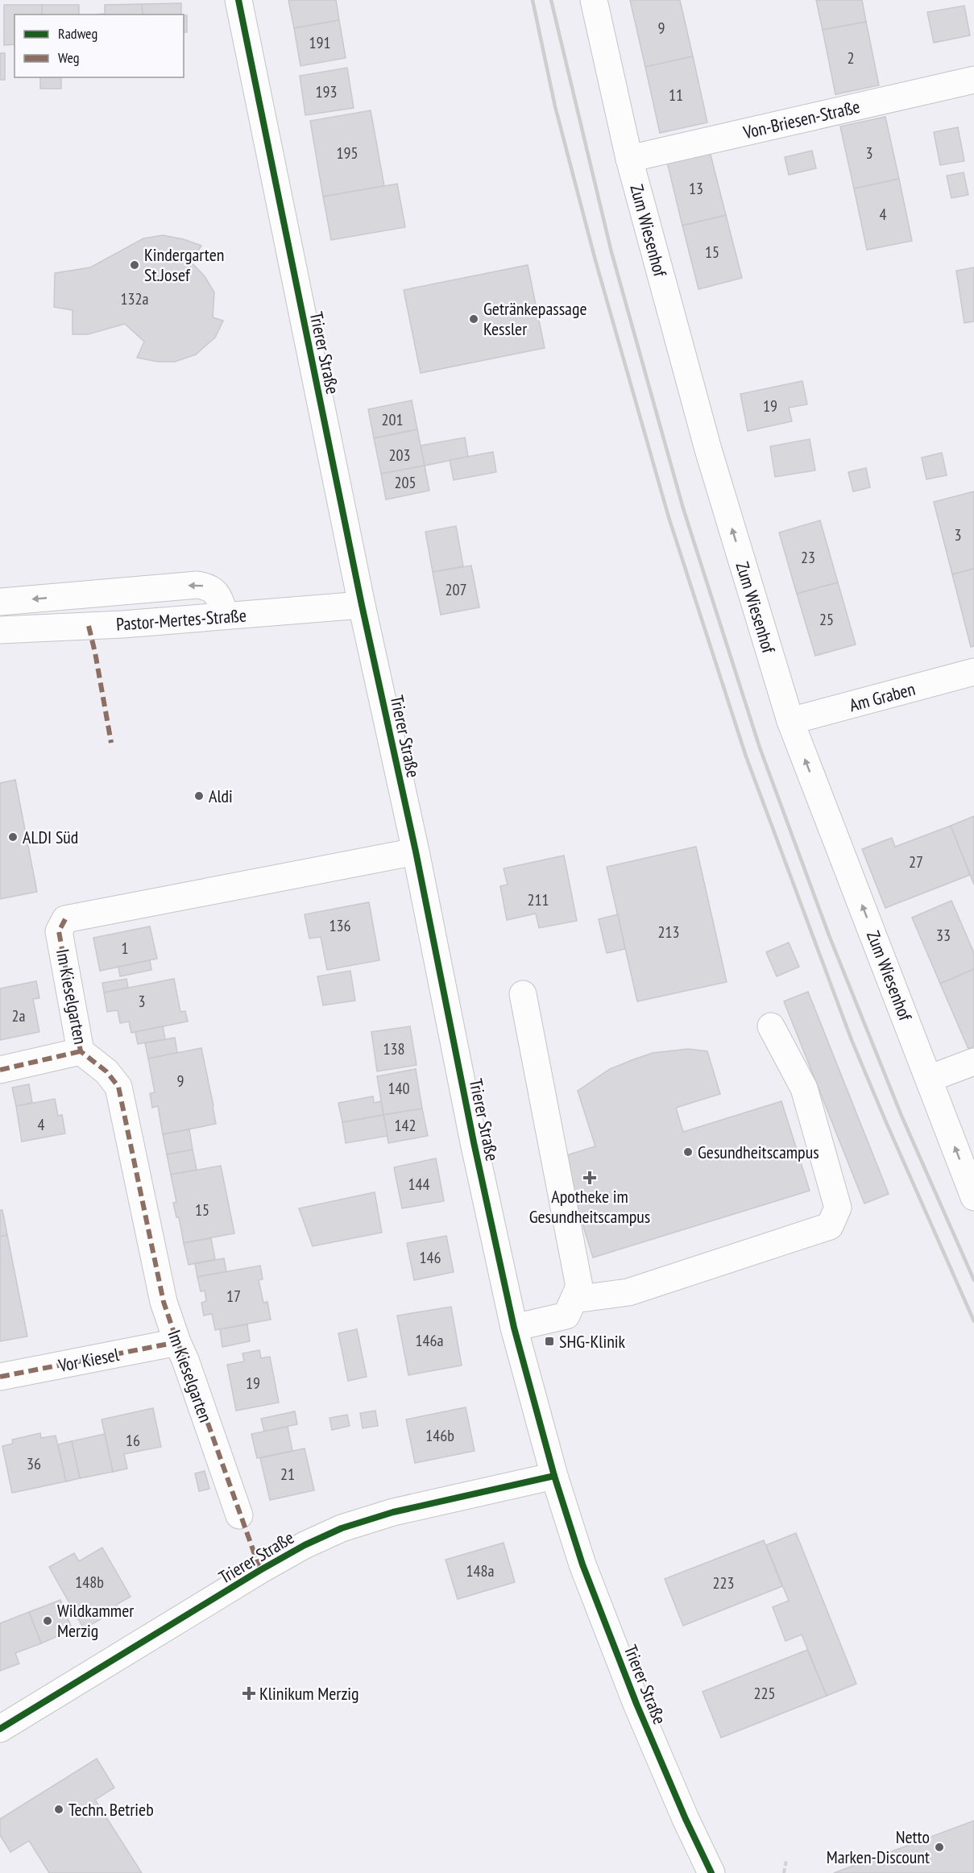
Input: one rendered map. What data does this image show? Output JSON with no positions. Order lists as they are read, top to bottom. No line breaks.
{"streets":{"street":["Von-Briesen-Straße","Zum Wiesenhof","Trierer Straße","Pastor-Mertes-Straße","Am Graben","Im Kieselgarten","Vor Kiesel"]},"crossings":[["Von-Briesen-Straße","Zum Wiesenhof"],["Zum Wiesenhof","Am Graben"],["Trierer Straße","Pastor-Mertes-Straße"],["Trierer Straße","Im Kieselgarten"],["Im Kieselgarten","Vor Kiesel"]],"one_way":["Zum Wiesenhof"],"places":{"other":["Kindergarten St.Josef","Getränkepassage Kessler","Aldi","ALDI Süd","Gesundheitscampus","Wildkammer Merzig","Techn. Betrieb","Netto Marken-Discount"],"health":["Apotheke im Gesundheitscampus","Klinikum Merzig"],"transit":["SHG-Klinik"]},"house_numbers":["9","191","2","193","11","195","3","13","4","15","132a","19","201","203","205","3","23","207","25","27","211","136","213","33","1","3","2a","138","9","140","4","142","144","15","146","17","146a","19","146b","16","36","21","148a","148b","223","225"],"legend":["Radweg","Weg"]}
